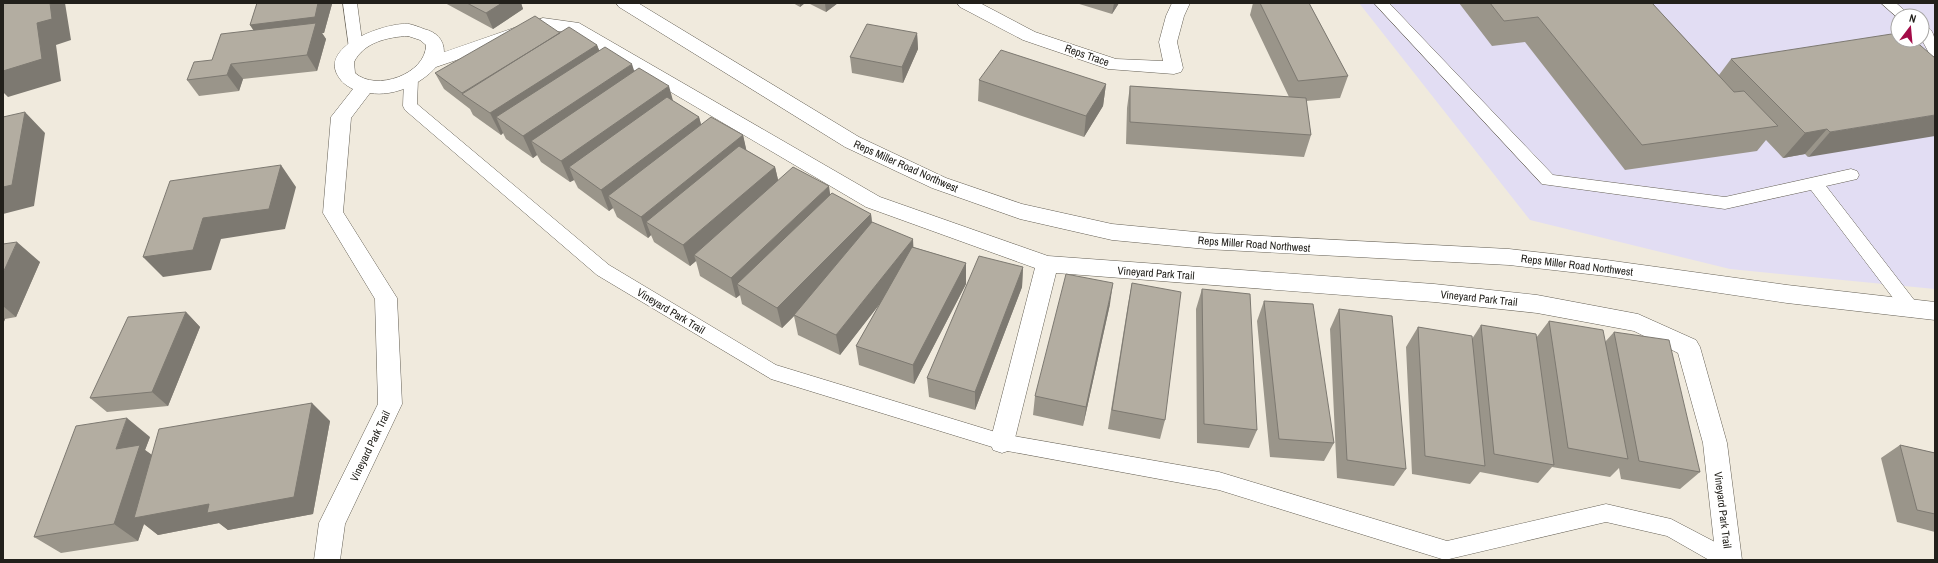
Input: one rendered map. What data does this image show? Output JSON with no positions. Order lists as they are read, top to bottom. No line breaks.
{"streets":{"street":["Reps Trace","Reps Miller Road Northwest","Vineyard Park Trail"]},"north":"top"}
